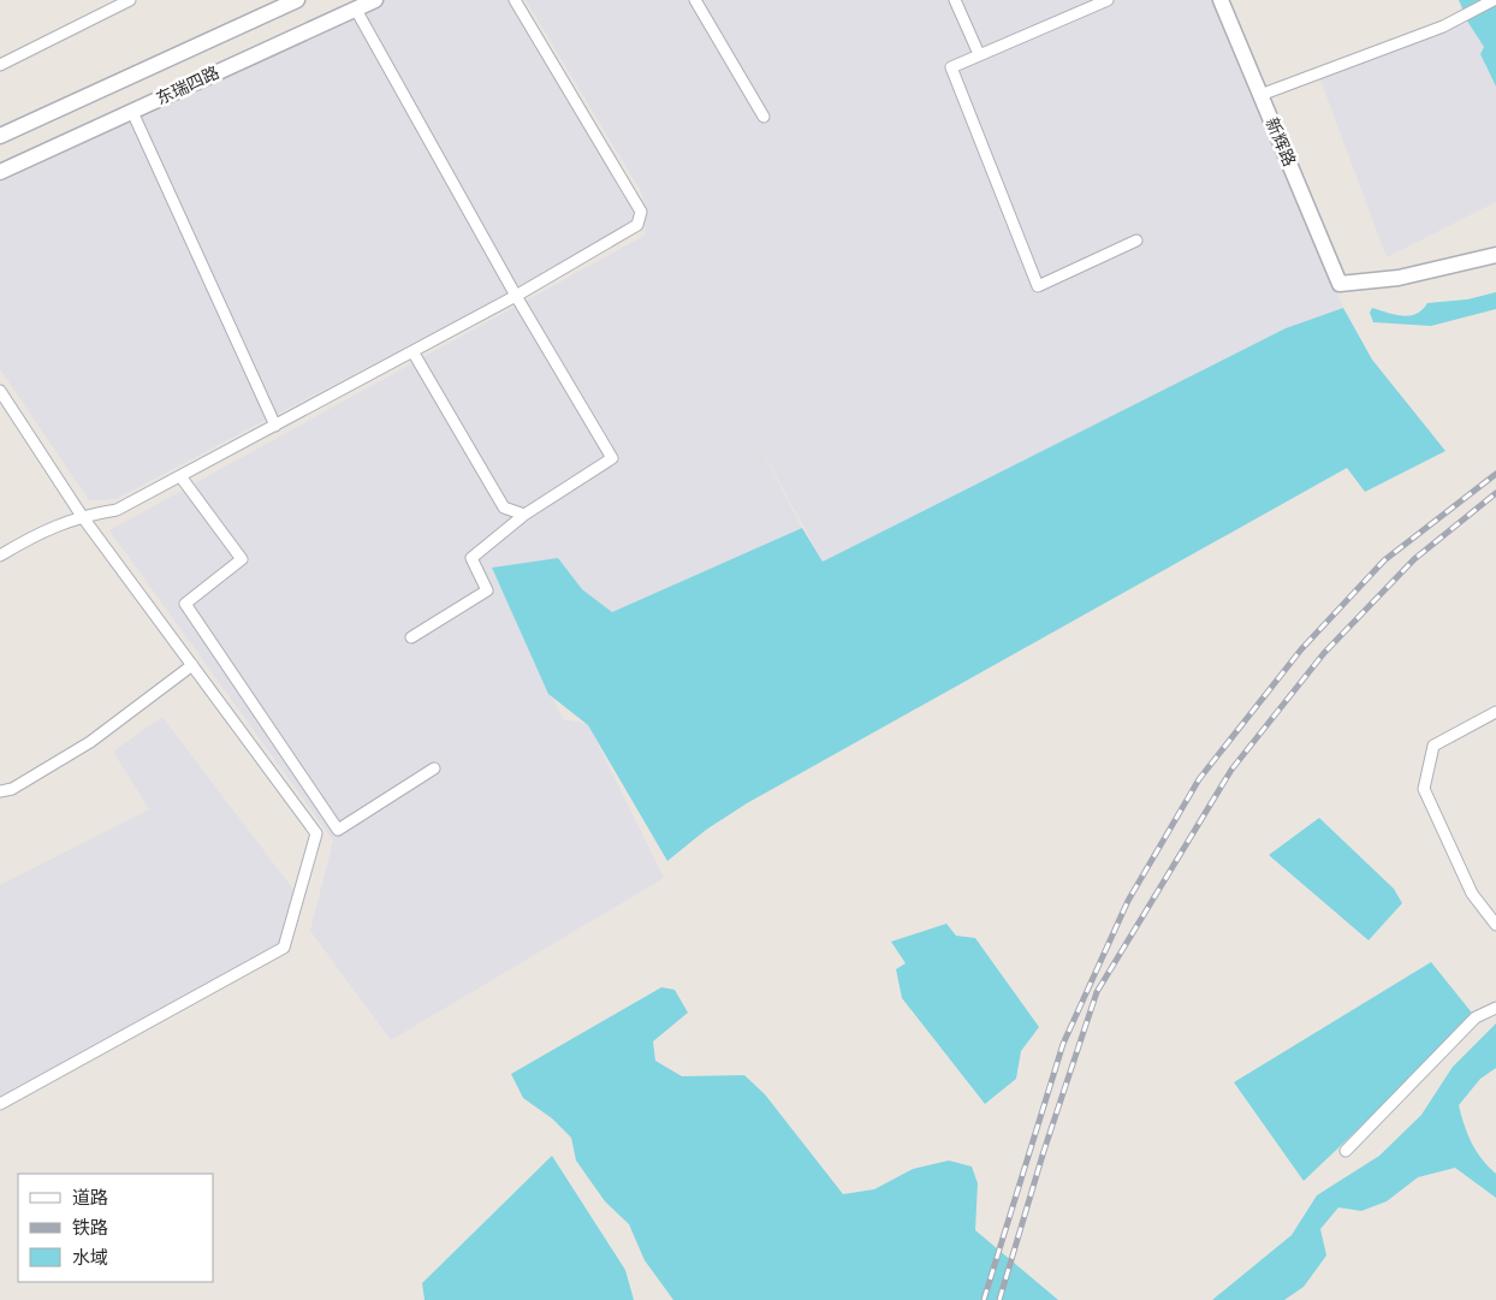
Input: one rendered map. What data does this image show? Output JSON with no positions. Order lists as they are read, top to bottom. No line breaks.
{"streets":{"main road":["东瑞四路","新辉路"]},"legend":["道路","铁路","水域"]}
